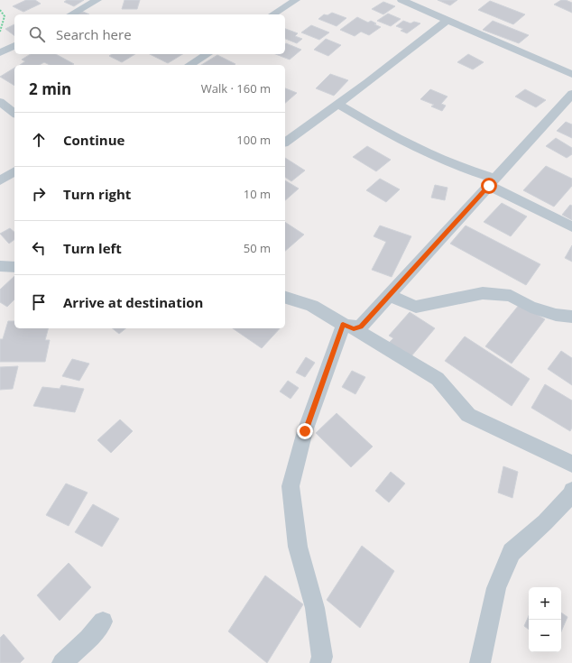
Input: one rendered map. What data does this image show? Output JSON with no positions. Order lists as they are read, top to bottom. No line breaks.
{"page":{"search":"Search here","heading":["2 min","Walk · 160 m"],"list":[["Continue","100 m"],["Turn right","10 m"],["Turn left","50 m"],"Arrive at destination"],"map_buttons":["+","−"]}}
